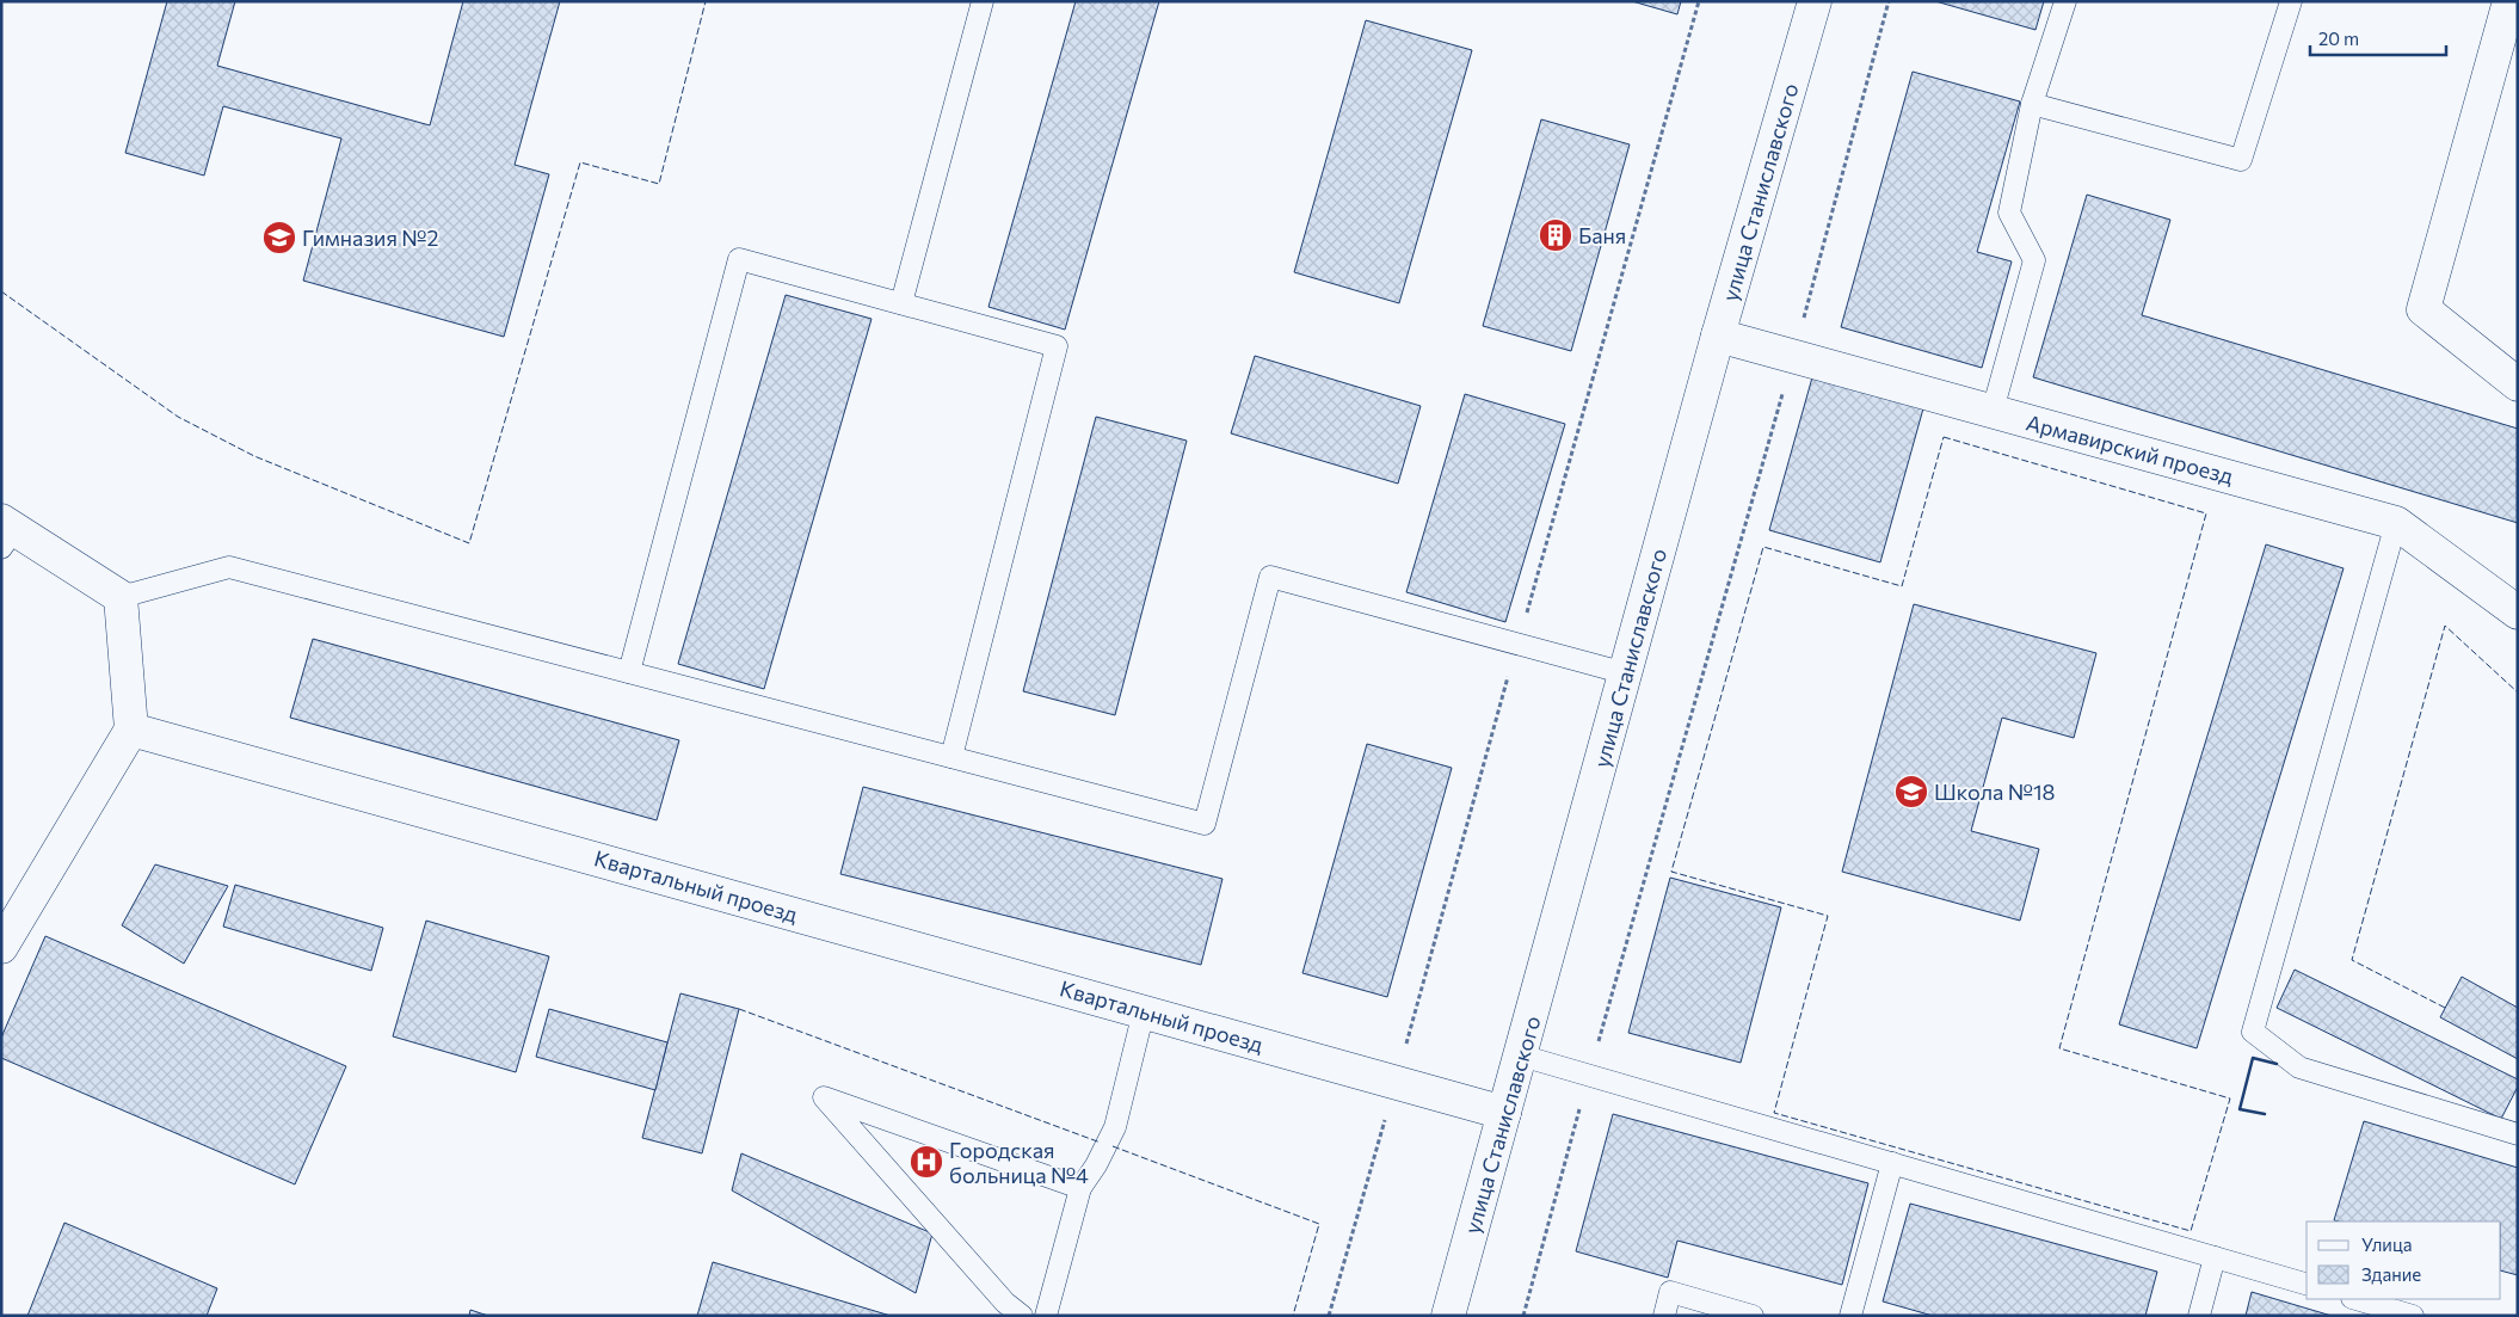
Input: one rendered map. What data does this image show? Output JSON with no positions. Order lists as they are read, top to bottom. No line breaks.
{"streets":{"street":["улица Станиславского","Армавирский проезд","Квартальный проезд"]},"crossings":[["улица Станиславского","Армавирский проезд"],["улица Станиславского","Квартальный проезд"]],"places":{"building":["Баня"],"school or university":["Гимназия №2","Школа №18"],"hospital":["Городская больница №4"]},"legend":["Улица","Здание"],"scale_bar":"20 m"}
